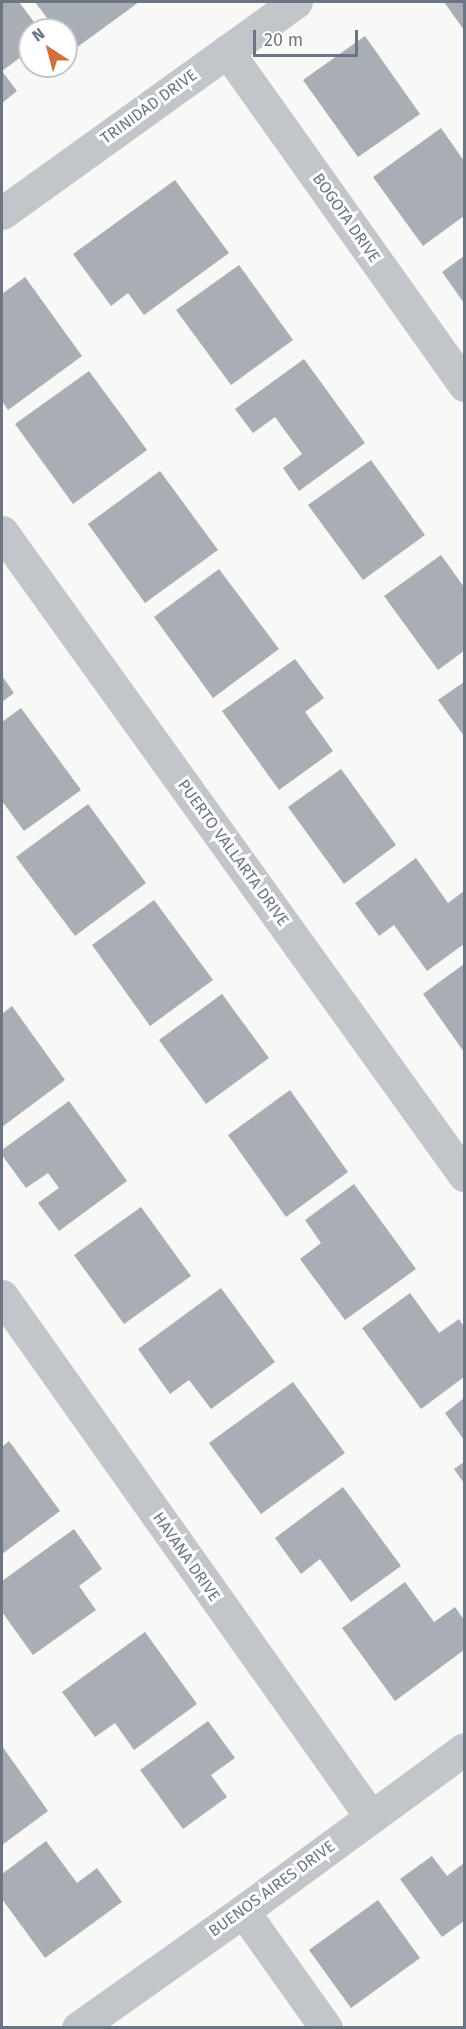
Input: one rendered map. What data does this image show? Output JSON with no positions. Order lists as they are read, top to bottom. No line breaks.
{"streets":{"street":["TRINIDAD DRIVE","BOGOTA DRIVE","PUERTO VALLARTA DRIVE","HAVANA DRIVE","BUENOS AIRES DRIVE"]},"crossings":[["TRINIDAD DRIVE","BOGOTA DRIVE"],["HAVANA DRIVE","BUENOS AIRES DRIVE"]],"scale_bar":"20 m","north":"top left"}
